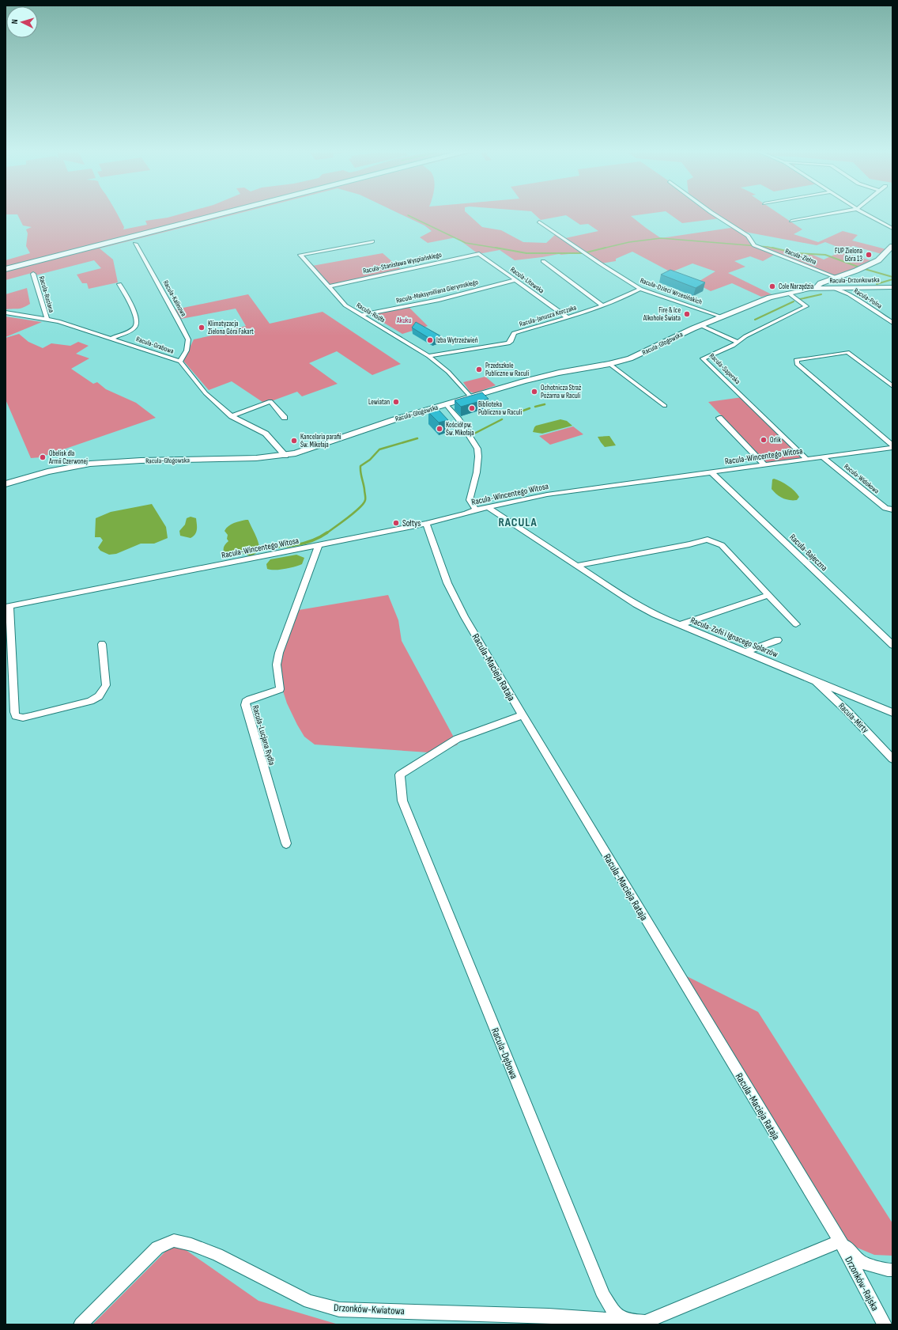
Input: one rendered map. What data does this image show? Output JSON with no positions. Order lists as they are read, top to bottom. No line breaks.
{"streets":{"street":["Racula-Zielna","Racula-Stanisława Wyspiańskiego","Racula-Litewska","Racula-Drzonkowska","Racula-Maksymiliana Gierymskiego","Racula-Dzieci Wrzesińskich","Racula-Ruciana","Racula-Kalinowa","Racula-Polna","Racula-Rodła","Racula-Janusza Korczaka","Racula-Głogowska","Racula-Grabowa","Racula-Saperska","Racula-Wincentego Witosa","Racula-Widokowa","Racula-Bajeczna","Racula-Zofii i Ignacego Solarzów","Racula-Macieja Rataja","Racula-Mirty","Racula-Lucjana Rydla","Racula-Dębowa","Drzonków-Rajska","Drzonków-Kwiatowa"]},"crossings":[["Racula-Stanisława Wyspiańskiego","Racula-Litewska"],["Racula-Stanisława Wyspiańskiego","Racula-Rodła"],["Racula-Litewska","Racula-Maksymiliana Gierymskiego"],["Racula-Litewska","Racula-Janusza Korczaka"],["Racula-Drzonkowska","Racula-Polna"],["Racula-Drzonkowska","Racula-Głogowska"],["Racula-Maksymiliana Gierymskiego","Racula-Rodła"],["Racula-Dzieci Wrzesińskich","Racula-Janusza Korczaka"],["Racula-Dzieci Wrzesińskich","Racula-Głogowska"],["Racula-Ruciana","Racula-Grabowa"],["Racula-Kalinowa","Racula-Grabowa"],["Racula-Rodła","Racula-Janusza Korczaka"],["Racula-Rodła","Racula-Głogowska"],["Racula-Głogowska","Racula-Grabowa"],["Racula-Głogowska","Racula-Saperska"],["Racula-Saperska","Racula-Wincentego Witosa"],["Racula-Wincentego Witosa","Racula-Widokowa"],["Racula-Wincentego Witosa","Racula-Bajeczna"],["Racula-Wincentego Witosa","Racula-Zofii i Ignacego Solarzów"],["Racula-Wincentego Witosa","Racula-Macieja Rataja"],["Racula-Wincentego Witosa","Racula-Lucjana Rydla"],["Racula-Zofii i Ignacego Solarzów","Racula-Mirty"],["Racula-Macieja Rataja","Racula-Dębowa"],["Racula-Macieja Rataja","Drzonków-Rajska"],["Racula-Macieja Rataja","Drzonków-Kwiatowa"],["Racula-Dębowa","Drzonków-Kwiatowa"],["Drzonków-Rajska","Drzonków-Kwiatowa"]],"districts":["RACULA"],"parks":["Akuku"],"places":["FUP Zielona Góra 13","Cole Narzędzia","Fire & Ice Alkohole Świata","Klimatyzacja Zielona Góra Fakart","Izba Wytrzeźwień","Przedszkole Publiczne w Raculi","Ochotnicza Straż Pożarna w Raculi","Lewiatan","Biblioteka Publiczna w Raculi","Kościół pw. Św. Mikołaja","Orlik","Kancelaria parafii Św. Mikołaja","Obelisk dla Armii Czerwonej","Sołtys"],"north":"left"}
